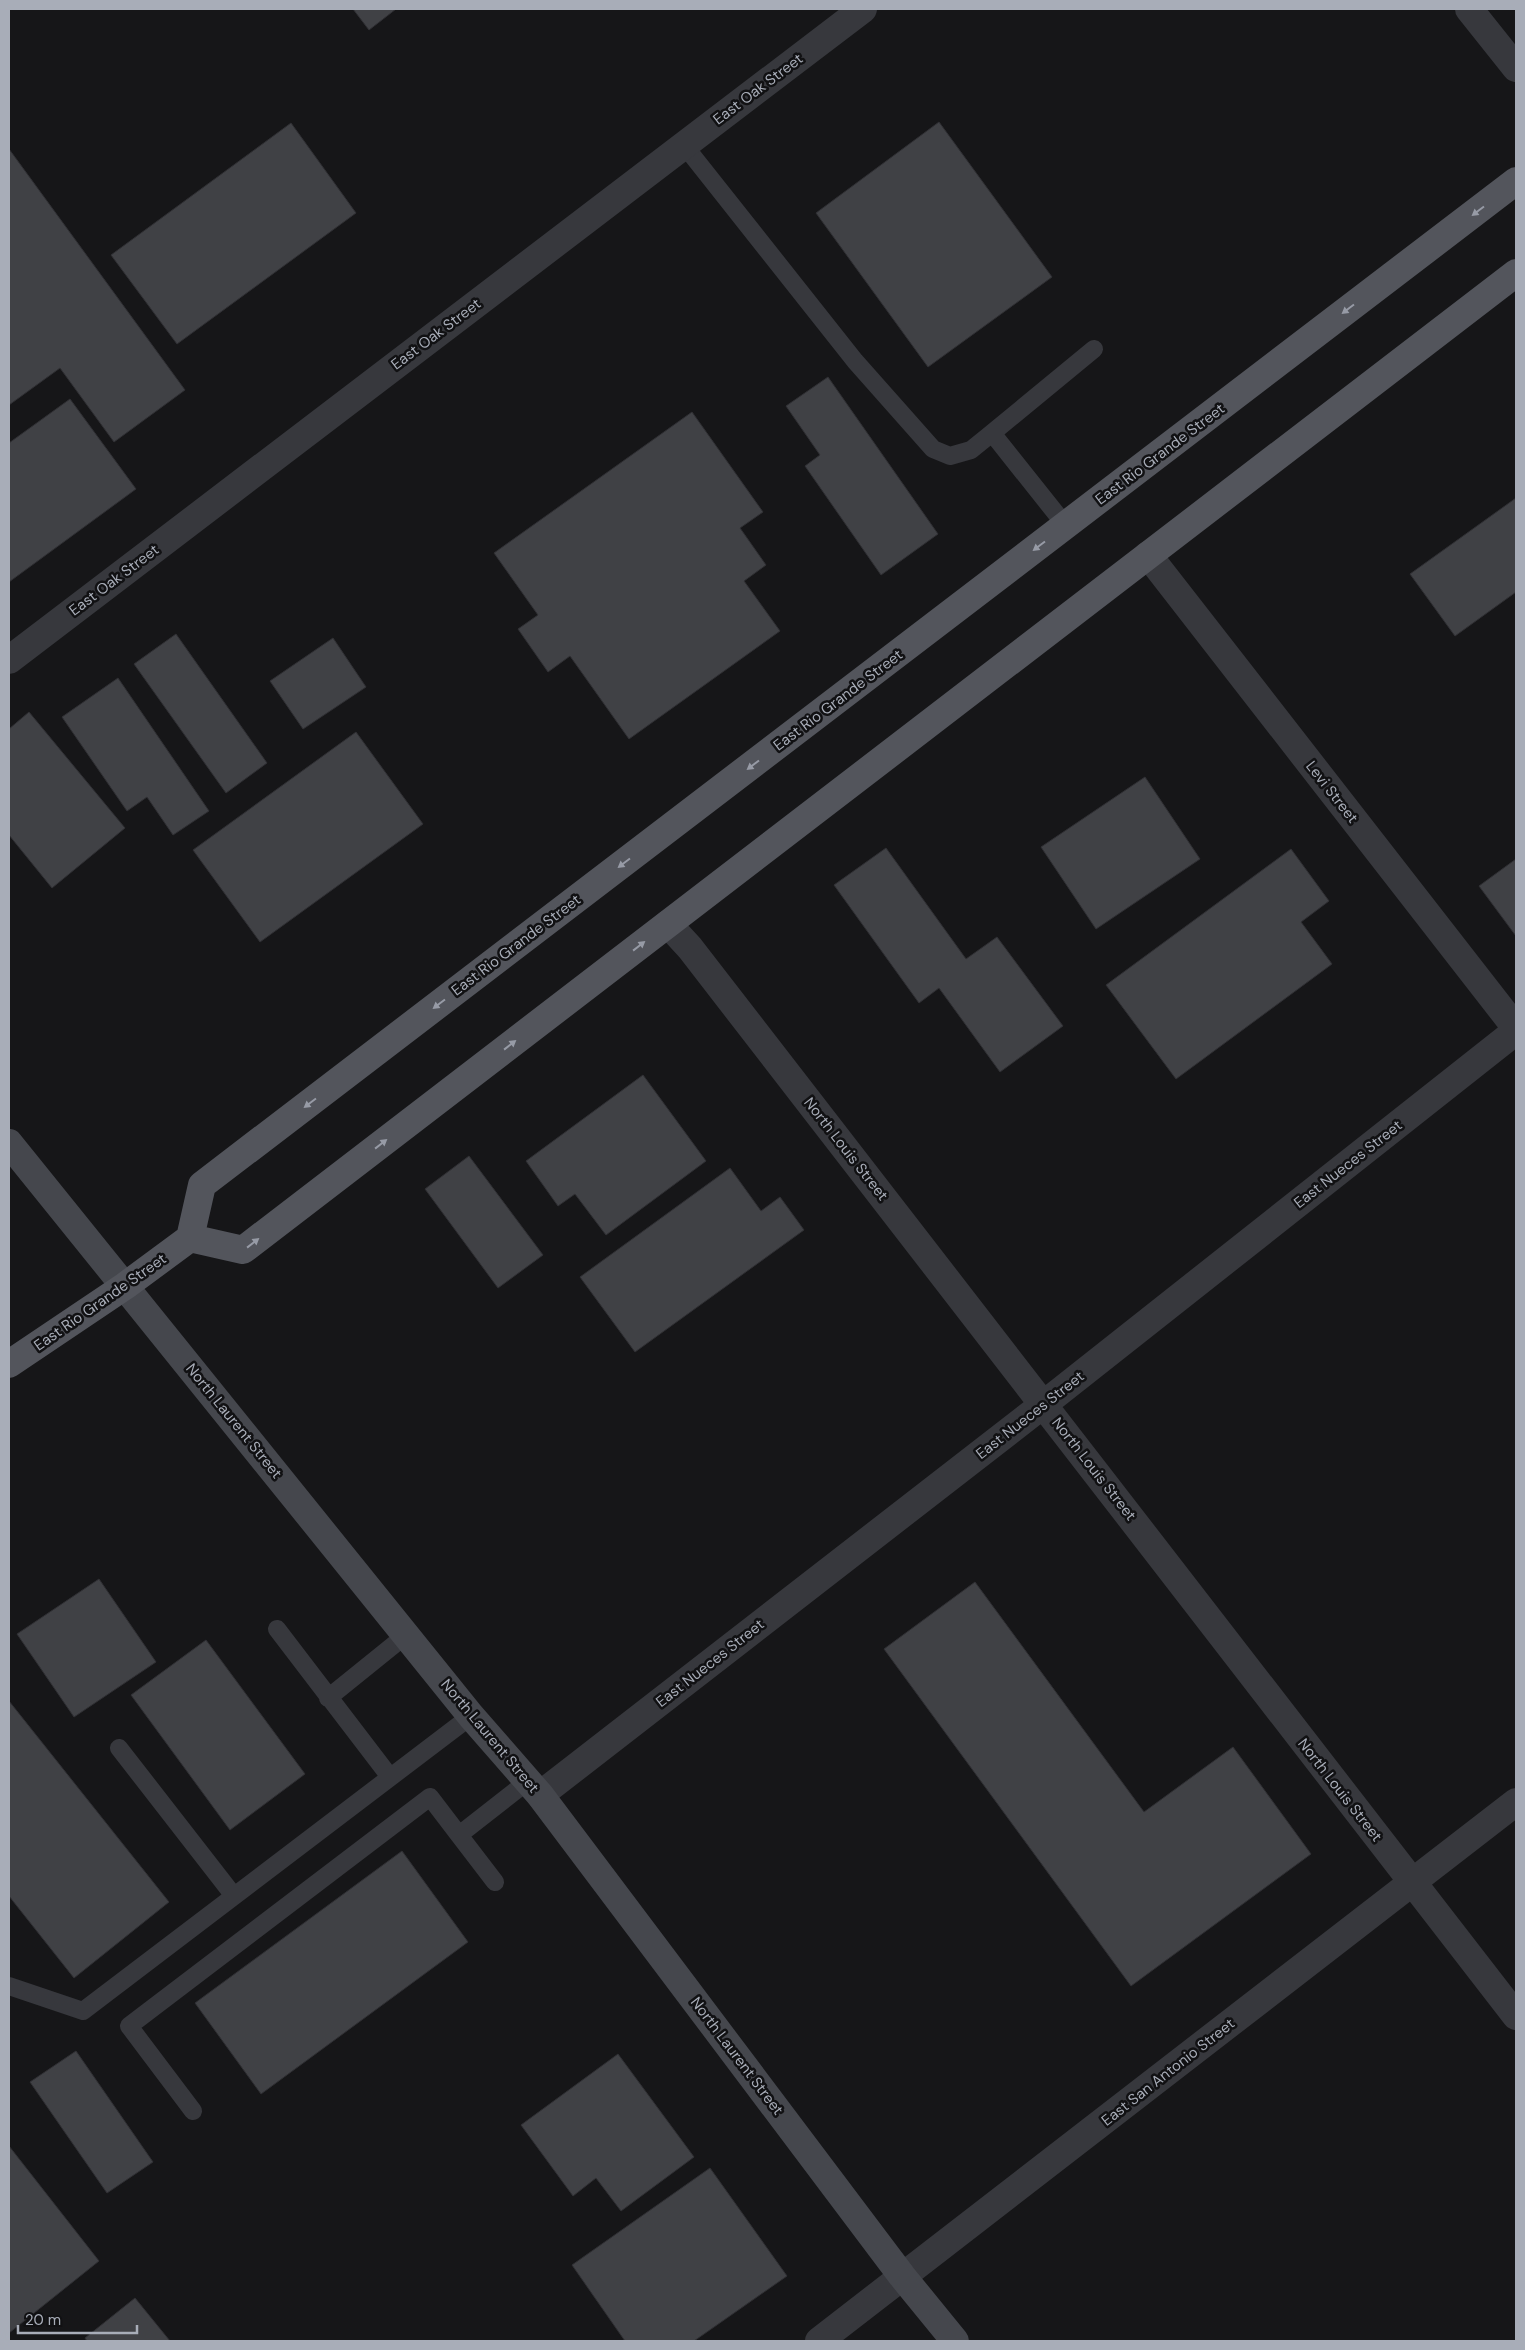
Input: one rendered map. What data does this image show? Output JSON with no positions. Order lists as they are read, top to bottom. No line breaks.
{"streets":{"main road":["East Rio Grande Street","North Laurent Street"],"street":["East Oak Street","Levi Street","North Louis Street","East Nueces Street","East San Antonio Street"]},"crossings":[["East Rio Grande Street","North Laurent Street"],["Levi Street","East Nueces Street"],["North Louis Street","East Nueces Street"],["North Louis Street","East San Antonio Street"],["East Nueces Street","North Laurent Street"],["North Laurent Street","East San Antonio Street"]],"scale_bar":"20 m"}
